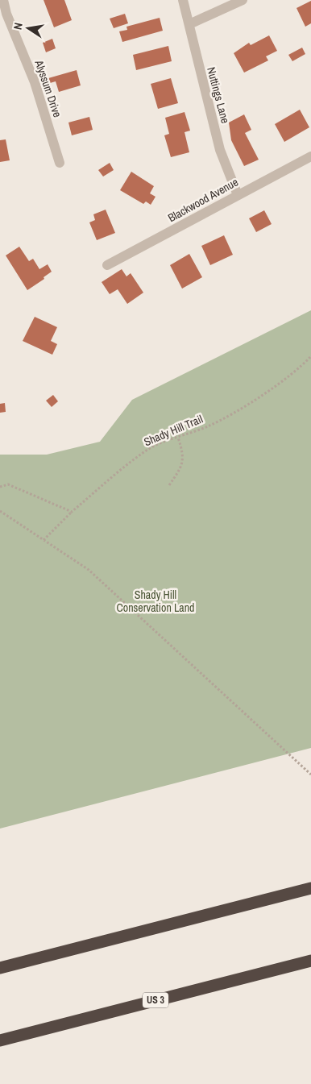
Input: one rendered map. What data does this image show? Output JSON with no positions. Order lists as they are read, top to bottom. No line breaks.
{"streets":{"highway":["US 3"],"street":["Alyssum Drive","Nuttings Lane","Blackwood Avenue"],"path":["Shady Hill Trail"]},"crossings":[["Nuttings Lane","Blackwood Avenue"]],"parks":["Shady Hill Conservation Land"],"north":"left"}
